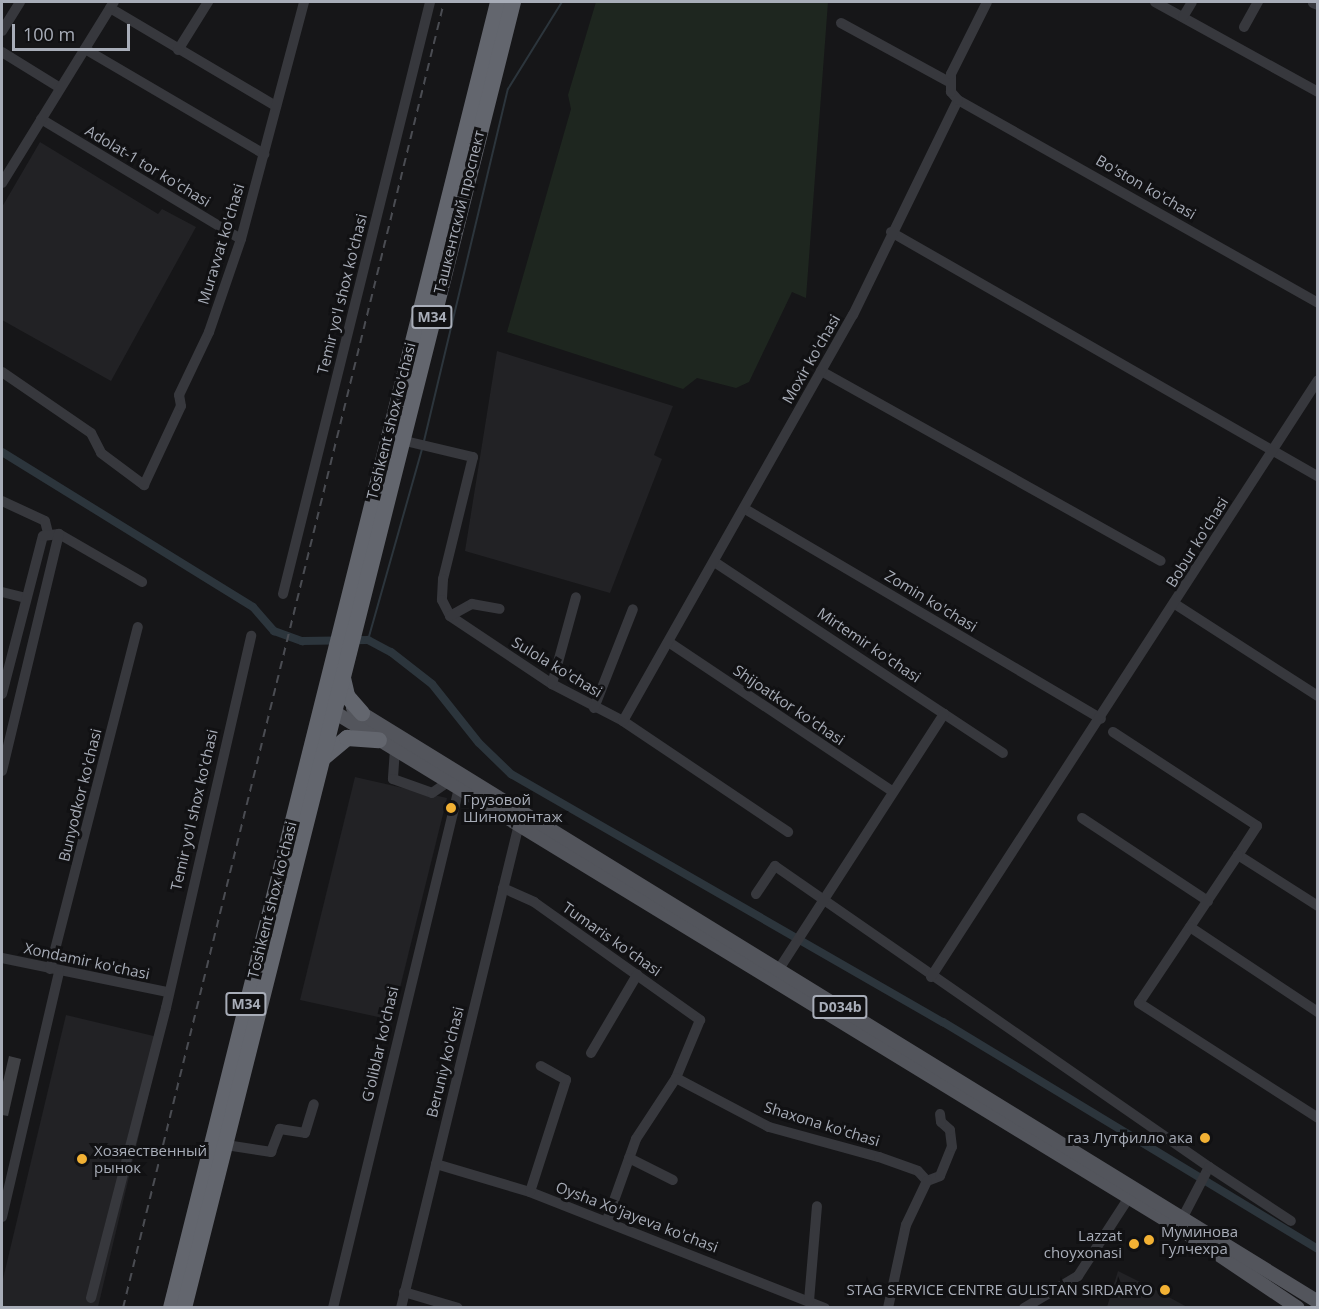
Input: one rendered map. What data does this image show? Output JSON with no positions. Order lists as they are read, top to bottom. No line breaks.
{"streets":{"highway":["Ташкентский проспект","M34","Toshkent shox ko'chasi"],"main road":["D034b"],"street":["Adolat-1 tor ko'chasi","Bo'ston ko'chasi","Muravvat ko'chasi","Temir yo'l shox ko'chasi","Moxir ko'chasi","Bobur ko'chasi","Zomin ko'chasi","Mirtemir ko'chasi","Sulola ko'chasi","Shijoatkor ko'chasi","Bunyodkor ko'chasi","Tumaris ko'chasi","Xondamir ko'chasi","G'oliblar ko'chasi","Beruniy ko'chasi","Shaxona ko'chasi","Oysha Xo'jayeva ko'chasi"]},"crossings":[["Adolat-1 tor ko'chasi","Muravvat ko'chasi"],["Bo'ston ko'chasi","Moxir ko'chasi"],["Ташкентский проспект","M34"],["Ташкентский проспект","Toshkent shox ko'chasi"],["Temir yo'l shox ko'chasi","Xondamir ko'chasi"],["M34","Toshkent shox ko'chasi"],["M34","D034b"],["Moxir ko'chasi","Zomin ko'chasi"],["Moxir ko'chasi","Mirtemir ko'chasi"],["Moxir ko'chasi","Sulola ko'chasi"],["Moxir ko'chasi","Shijoatkor ko'chasi"],["Bobur ko'chasi","Zomin ko'chasi"],["Bunyodkor ko'chasi","Xondamir ko'chasi"],["Tumaris ko'chasi","Beruniy ko'chasi"],["Tumaris ko'chasi","Shaxona ko'chasi"],["D034b","G'oliblar ko'chasi"],["D034b","Beruniy ko'chasi"],["Beruniy ko'chasi","Oysha Xo'jayeva ko'chasi"]],"places":["Грузовой Шиномонтаж","газ Лутфилло ака","Хозяественный рынок","Муминова Гулчехра","Lazzat choyxonasi","STAG SERVICE CENTRE GULISTAN SIRDARYO"],"scale_bar":"100 m"}
